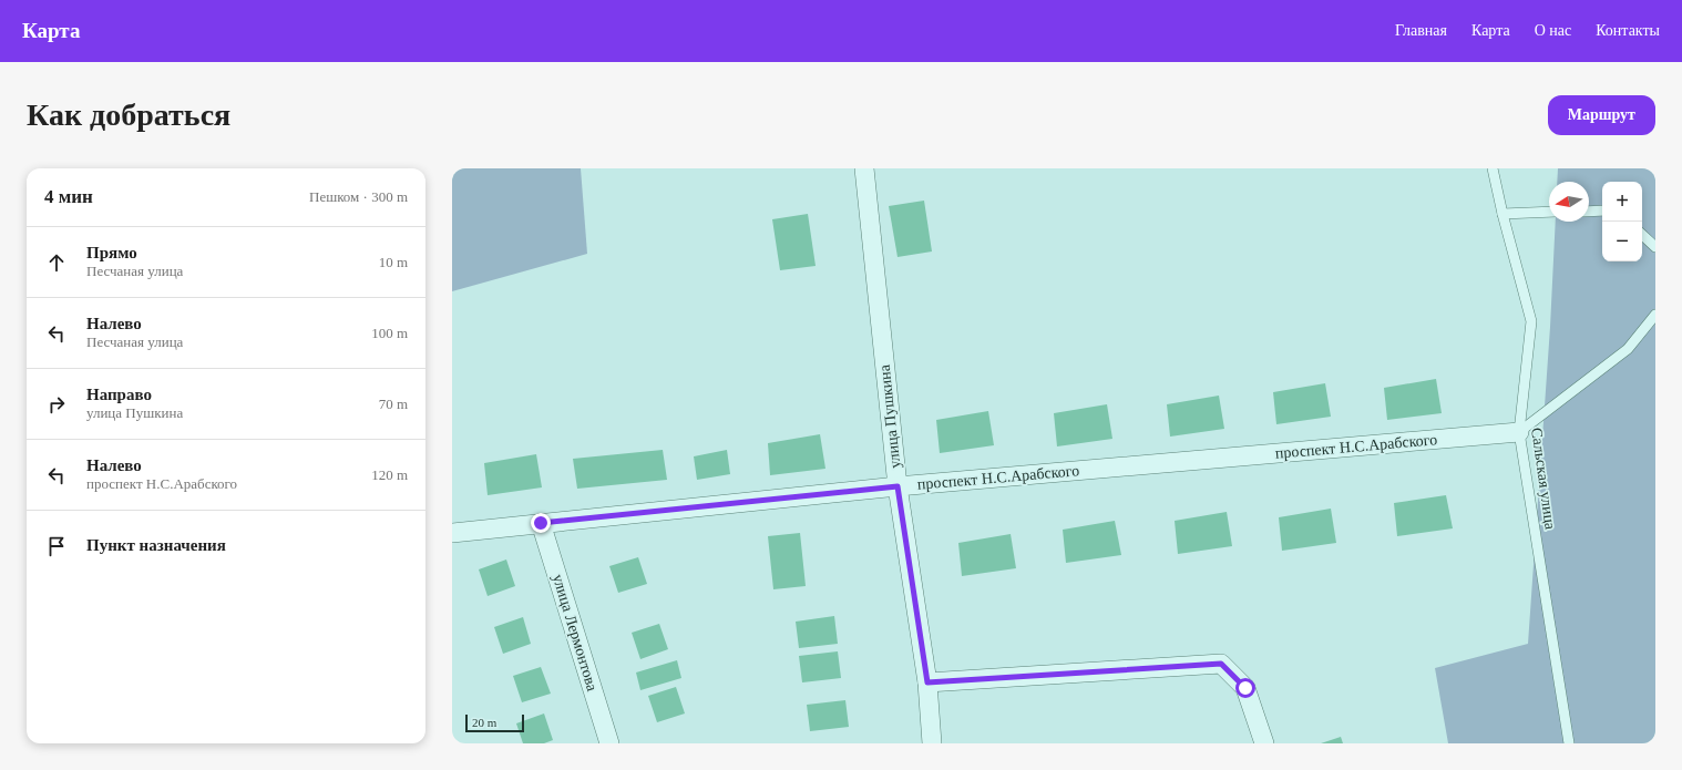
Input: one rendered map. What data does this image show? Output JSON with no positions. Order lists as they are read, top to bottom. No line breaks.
{"streets":{"street":["улица Пушкина","проспект Н.С.Арабского","улица Лермонтова"],"lane":["Сальская улица"]},"crossings":[["улица Пушкина","проспект Н.С.Арабского"],["проспект Н.С.Арабского","Сальская улица"],["проспект Н.С.Арабского","улица Лермонтова"]],"scale_bar":"20 m","north":"left","page":{"header":"Карта","nav":["Главная","Карта","О нас","Контакты"],"buttons":"Маршрут","title":"Как добраться","heading":["4 мин","Пешком · 300 m"],"map_buttons":["+","−"],"list":[["Прямо","Песчаная улица","10 m"],["Налево","Песчаная улица","100 m"],["Направо","улица Пушкина","70 m"],["Налево","проспект Н.С.Арабского","120 m"],"Пункт назначения"],"scale":"20 m"}}
